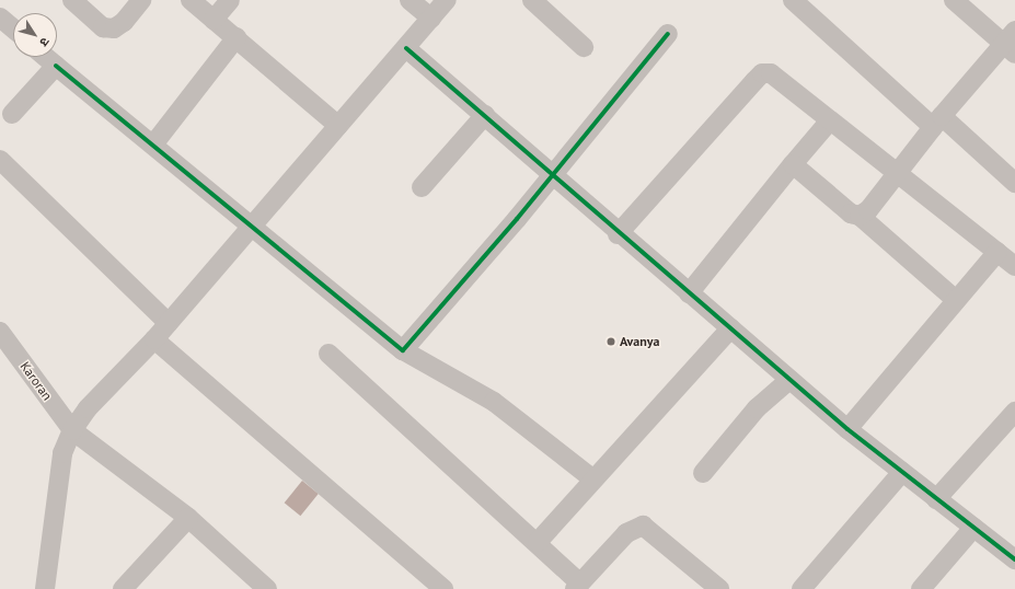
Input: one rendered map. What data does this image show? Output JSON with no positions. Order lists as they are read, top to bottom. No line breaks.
{"streets":{"street":["Karoran"]},"places":["Avanya"],"north":"bottom right"}
